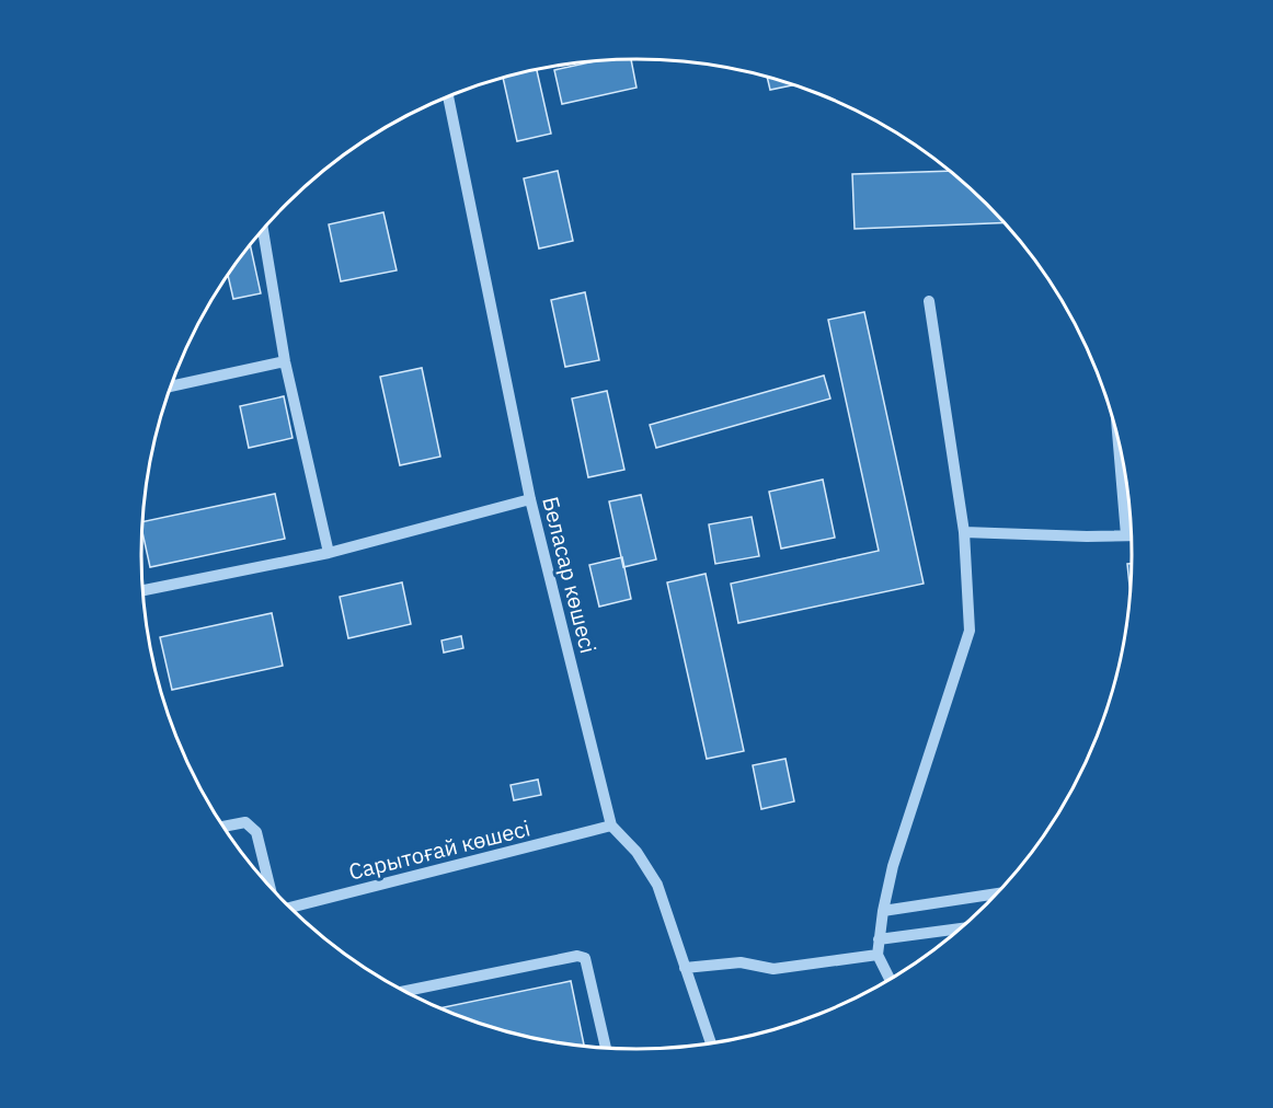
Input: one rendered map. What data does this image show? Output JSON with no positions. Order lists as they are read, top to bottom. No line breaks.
{"streets":{"street":["Беласар көшесі","Сарытоғай көшесі"]},"crossings":[["Беласар көшесі","Сарытоғай көшесі"]]}
